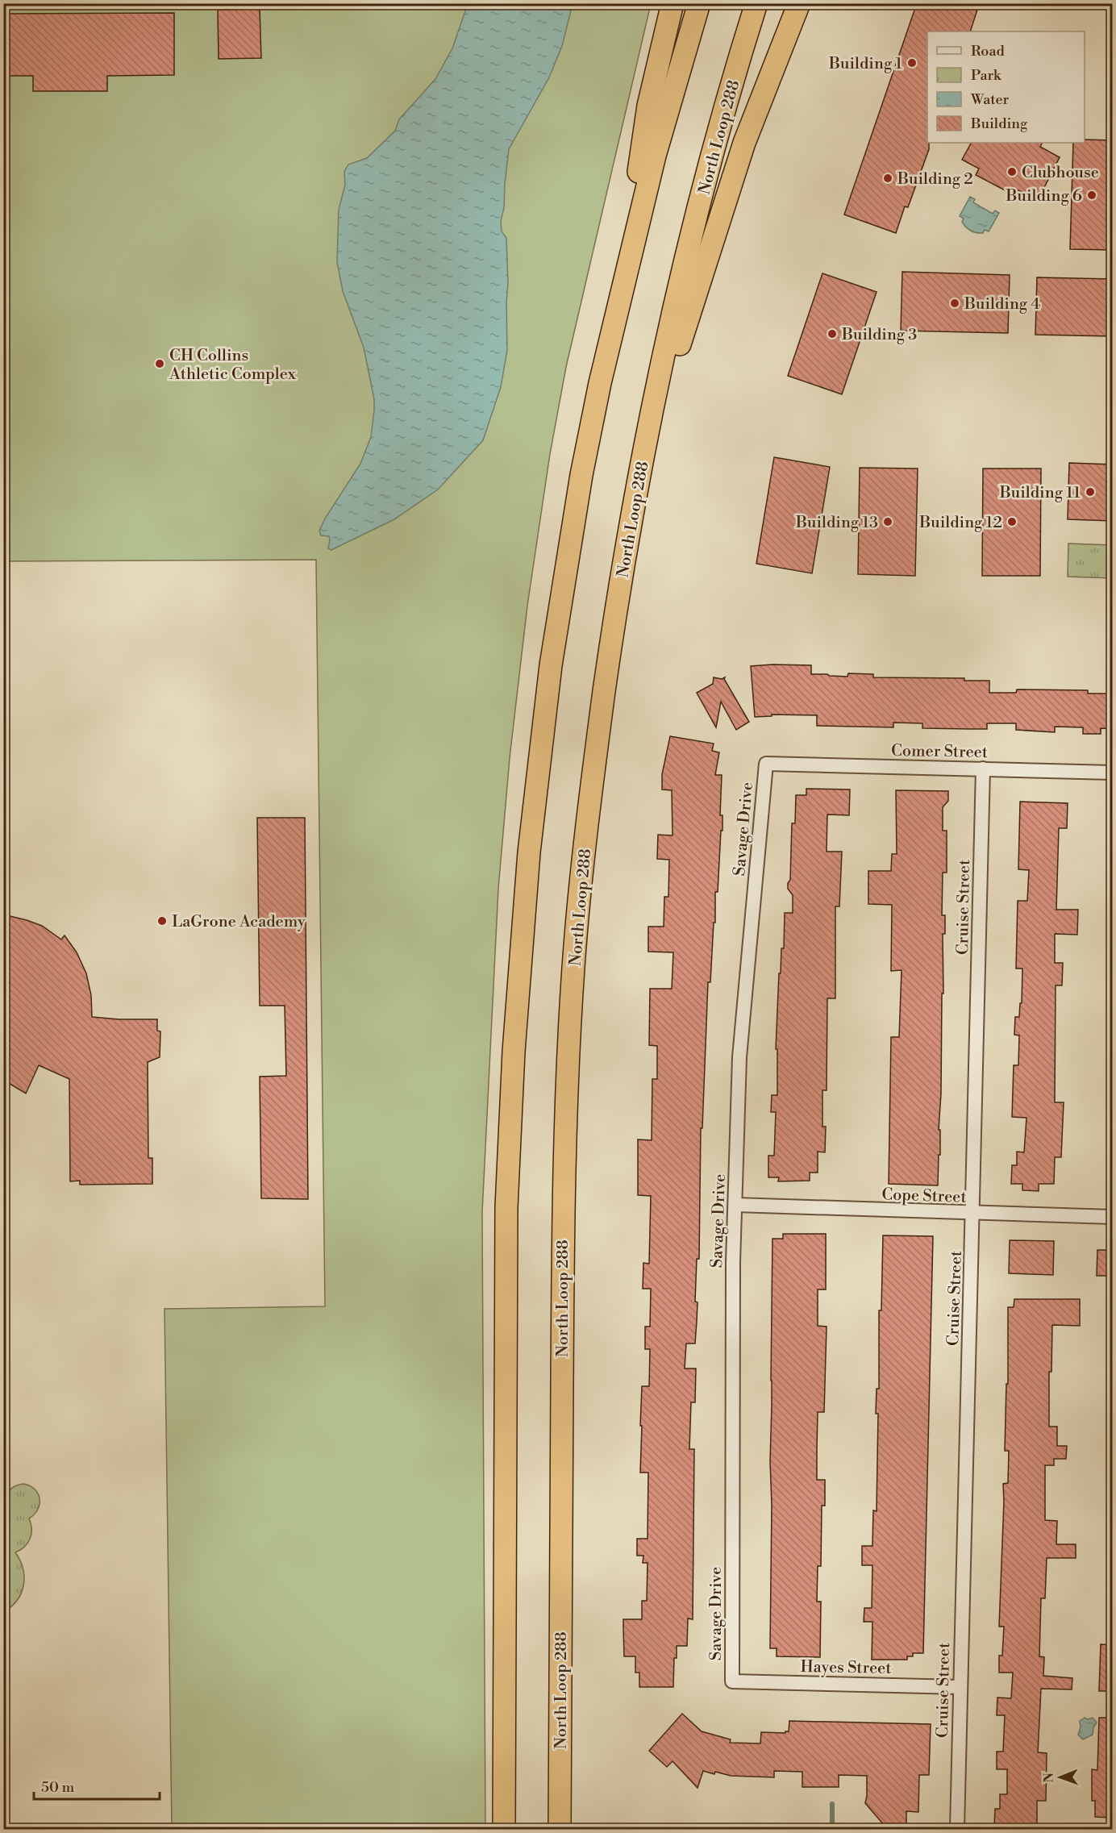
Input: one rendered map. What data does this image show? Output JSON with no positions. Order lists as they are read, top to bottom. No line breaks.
{"streets":{"highway":["North Loop 288"],"street":["Comer Street","Savage Drive","Cruise Street","Cope Street","Hayes Street"]},"crossings":[["Comer Street","Savage Drive"],["Comer Street","Cruise Street"],["Savage Drive","Cope Street"],["Savage Drive","Hayes Street"],["Cruise Street","Cope Street"],["Cruise Street","Hayes Street"]],"places":["Building 1","Clubhouse","Building 2","Building 6","Building 4","Building 3","CH Collins Athletic Complex","Building 11","Building 13","Building 12","LaGrone Academy"],"legend":["Road","Park","Water","Building"],"scale_bar":"50 m","north":"left"}
